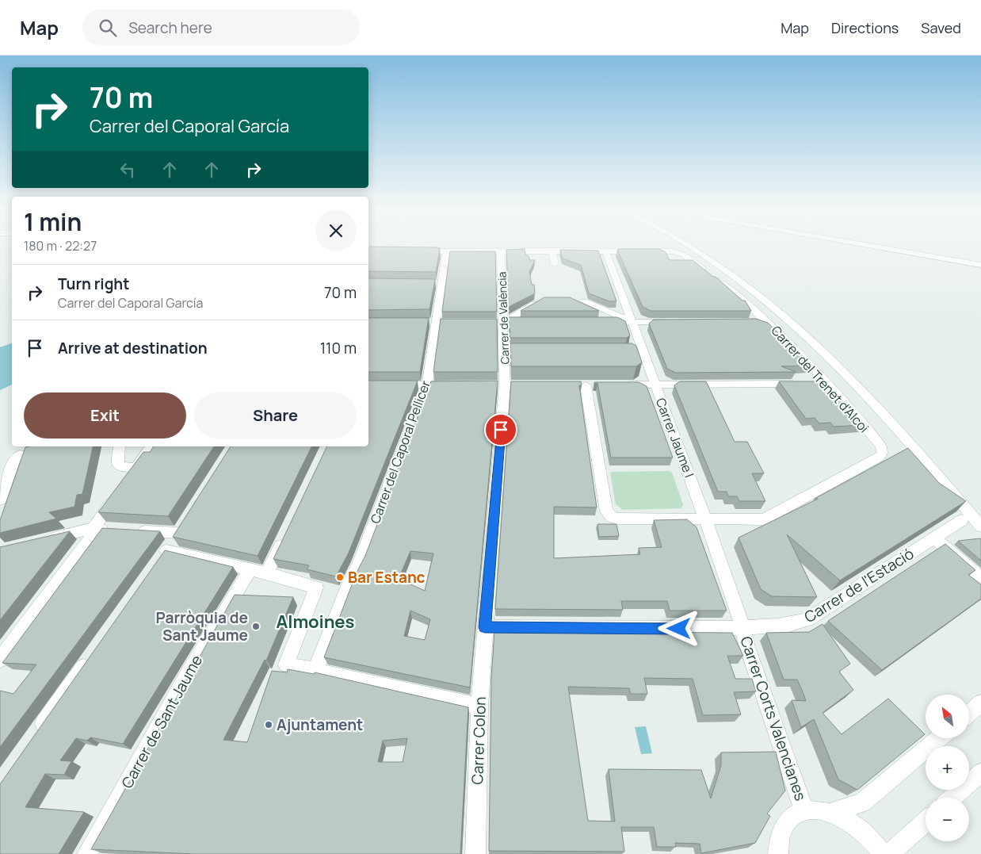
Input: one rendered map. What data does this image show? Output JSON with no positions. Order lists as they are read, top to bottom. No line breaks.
{"streets":{"street":["Carrer de València","Carrer del Trenet d'Alcoi","Carrer Jaume I","Carrer del Caporal Pellicer","Carrer de l'Estació","Carrer Corts Valencianes","Carrer de Sant Jaume","Carrer Colon"]},"crossings":[["Carrer de València","Carrer de l'Estació"],["Carrer de València","Carrer Colon"],["Carrer del Trenet d'Alcoi","Carrer Jaume I"],["Carrer Jaume I","Carrer de l'Estació"],["Carrer Jaume I","Carrer Corts Valencianes"],["Carrer de l'Estació","Carrer Corts Valencianes"],["Carrer de l'Estació","Carrer Colon"]],"districts":["Almoines"],"places":["Bar Estanc","Parròquia de Sant Jaume","Ajuntament"],"north":"top left","page":{"header":"Map","search":"Search here","nav":["Map","Directions","Saved"],"turn":["70 m","Carrer del Caporal García"],"heading":["1 min","180 m · 22:27"],"list":[{"name":"Turn right","note":"Carrer del Caporal García","value":"70 m"},{"name":"Arrive at destination","value":"110 m"}],"buttons":["Exit","Share"],"map_buttons":["+","−"]}}
